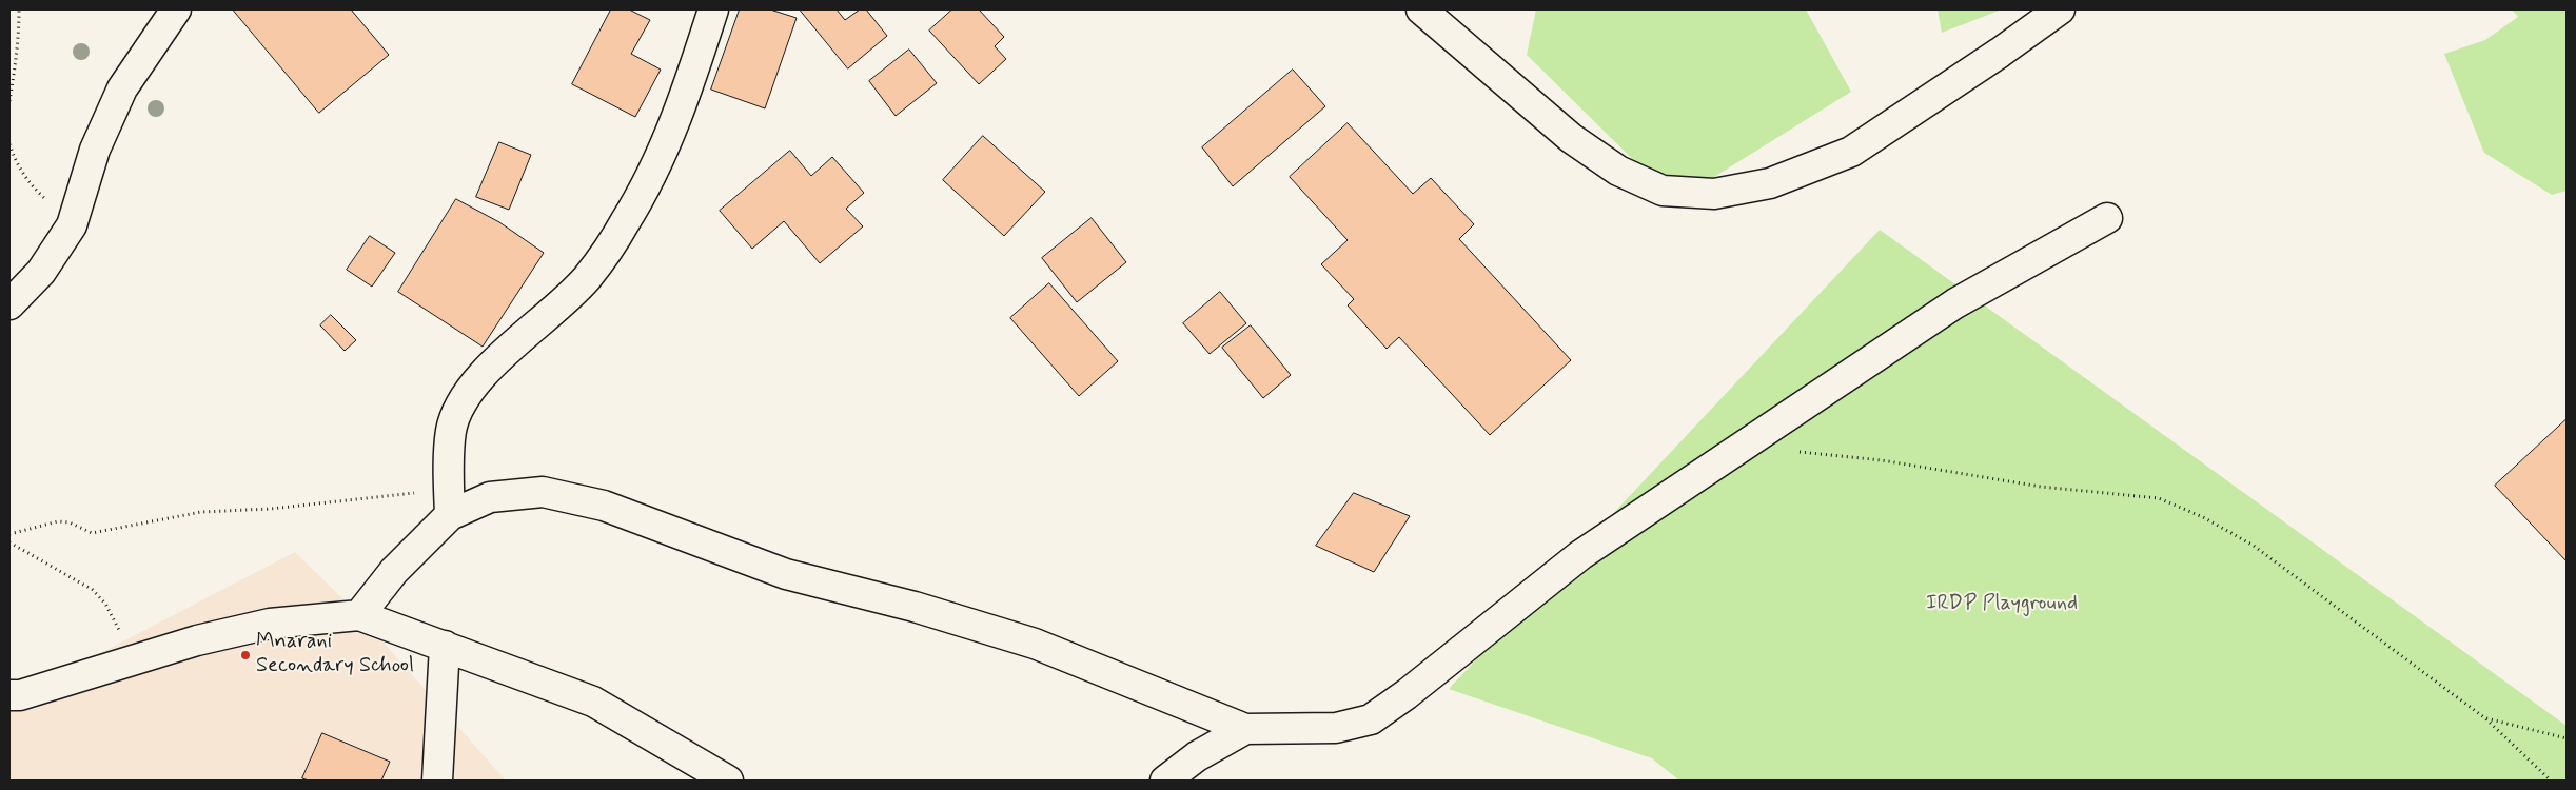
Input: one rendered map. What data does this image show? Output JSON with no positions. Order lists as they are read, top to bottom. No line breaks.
{"parks":["IRDP Playground"],"places":["Mnarani Secondary School"]}
